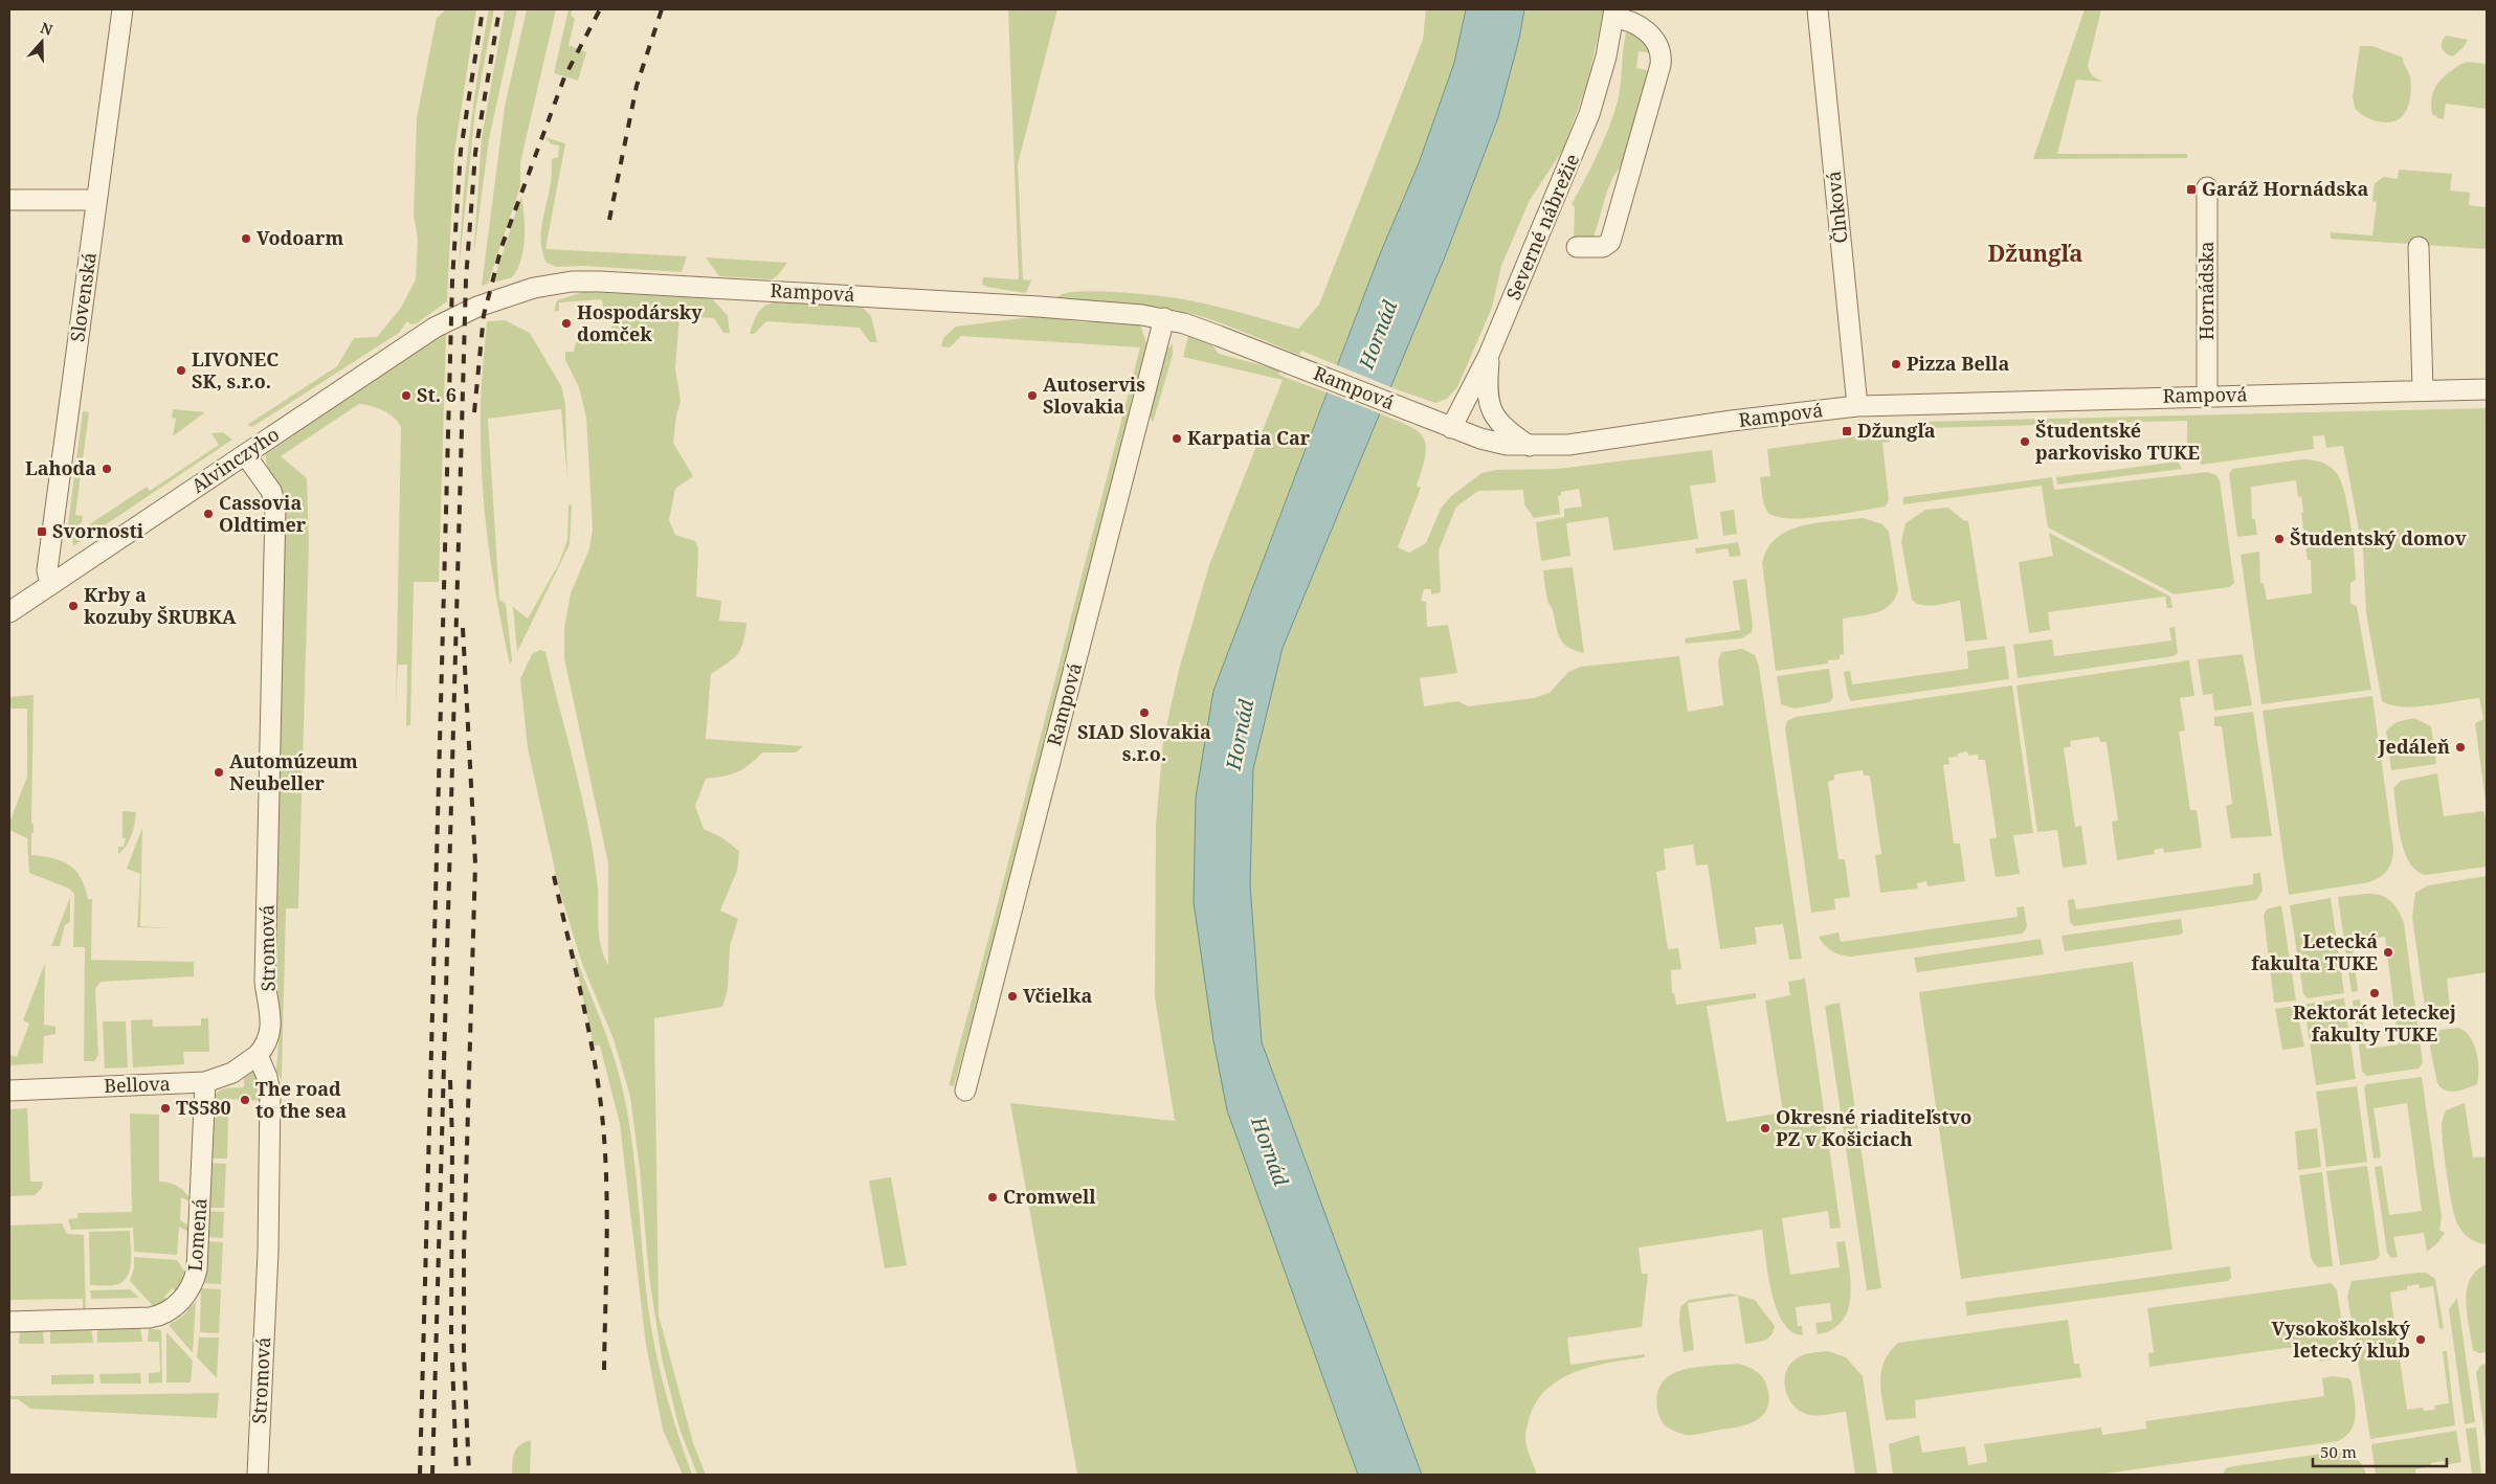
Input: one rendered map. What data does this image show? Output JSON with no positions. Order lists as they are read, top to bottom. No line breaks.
{"streets":{"street":["Člnková","Severné nábrežie","Hornádska","Rampová","Slovenská","Alvinczyho","Stromová","Bellova","Lomená"]},"crossings":[["Člnková","Rampová"],["Severné nábrežie","Rampová"],["Hornádska","Rampová"],["Rampová","Alvinczyho"],["Slovenská","Alvinczyho"],["Alvinczyho","Stromová"],["Stromová","Bellova"],["Bellova","Lomená"]],"districts":["Džungľa"],"water":["Hornád"],"places":{"transit":["Garáž Hornádska","Džungľa","Svornosti"],"other":["Vodoarm","Hospodársky domček","Pizza Bella","LIVONEC SK, s.r.o.","St. 6","Autoservis Slovakia","Karpatia Car","Študentské parkovisko TUKE","Lahoda","Cassovia Oldtimer","Študentský domov","Krby a kozuby ŠRUBKA","SIAD Slovakia s.r.o.","Jedáleň","Automúzeum Neubeller","Letecká fakulta TUKE","Rektorát leteckej fakulty TUKE","Včielka","The road to the sea","TS580","Okresné riaditeľstvo PZ v Košiciach","Cromwell","Vysokoškolský letecký klub"]},"scale_bar":"50 m","north":"top"}
